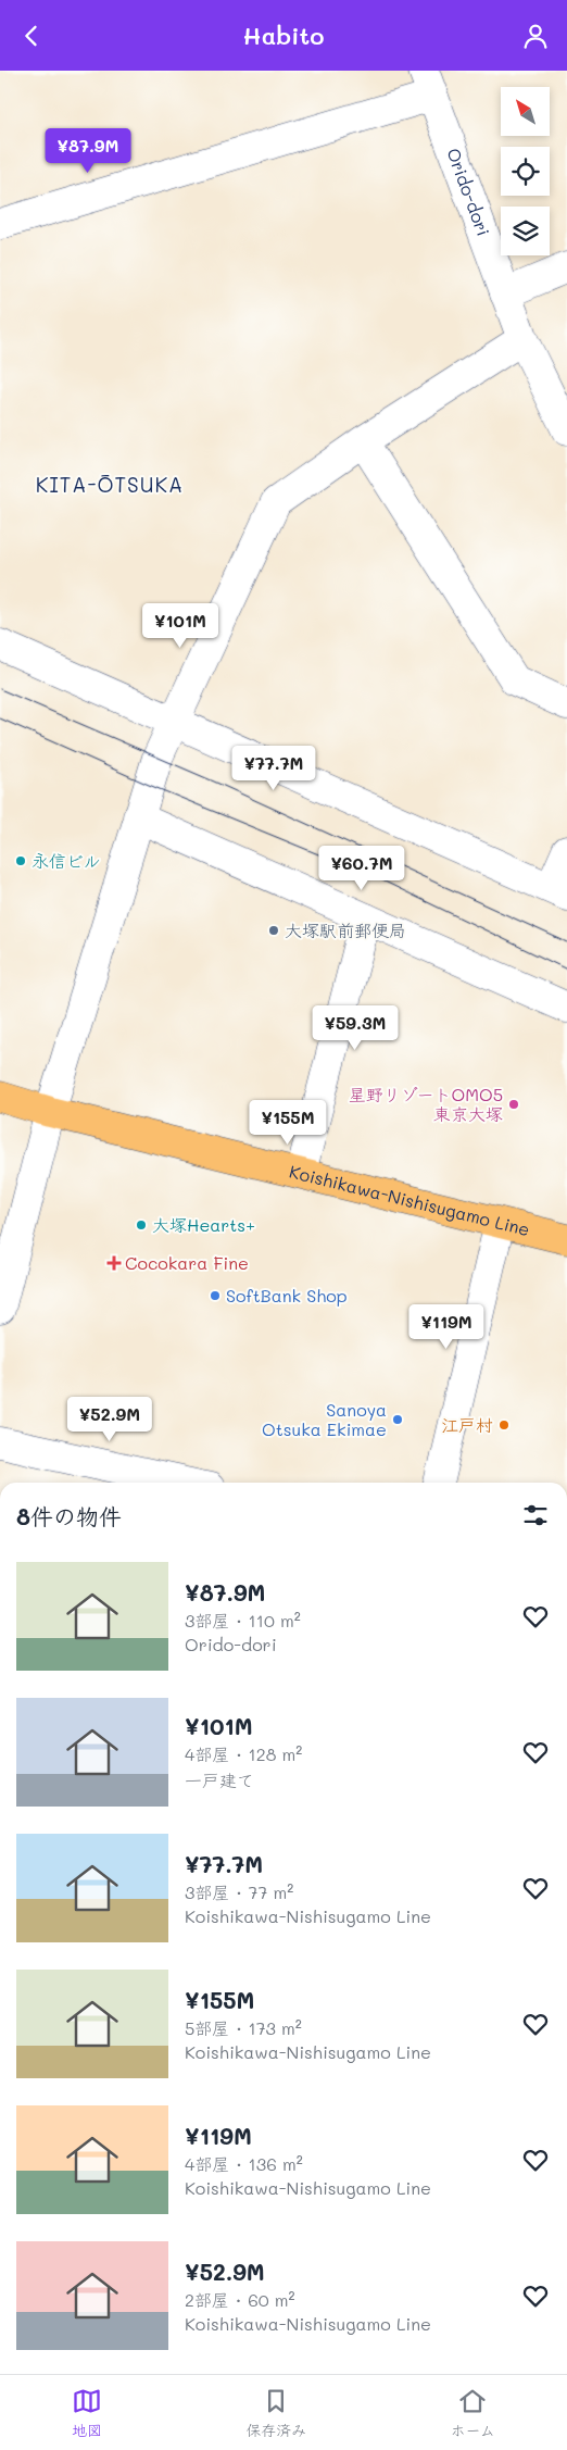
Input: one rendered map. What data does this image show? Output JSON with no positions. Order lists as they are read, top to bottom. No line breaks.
{"streets":{"main road":["Koishikawa-Nishisugamo Line"],"street":["Orido-dori"]},"districts":["KITA-ŌTSUKA"],"places":{"other":["永信ビル","大塚駅前郵便局","星野リゾートOMO5 東京大塚","大塚Hearts+","SoftBank Shop","Sanoya Otsuka Ekimae","江戸村"],"health":["Cocokara Fine"]},"north":"top left","page":{"header":"Habito","price":["¥87.9M","¥101M","¥77.7M","¥60.7M","¥59.3M","¥155M","¥119M","¥52.9M"],"heading":"8件の物件","list":[{"name":"¥87.9M","note":"3部屋 · 110 m² · Orido-dori"},{"name":"¥101M","note":"4部屋 · 128 m² · 一戸建て"},{"name":"¥77.7M","note":"3部屋 · 77 m² · Koishikawa-Nishisugamo Line"},{"name":"¥155M","note":"5部屋 · 173 m² · Koishikawa-Nishisugamo Line"},{"name":"¥119M","note":"4部屋 · 136 m² · Koishikawa-Nishisugamo Line"},{"name":"¥52.9M","note":"2部屋 · 60 m² · Koishikawa-Nishisugamo Line"}],"tabs":["地図","保存済み","ホーム"]}}
